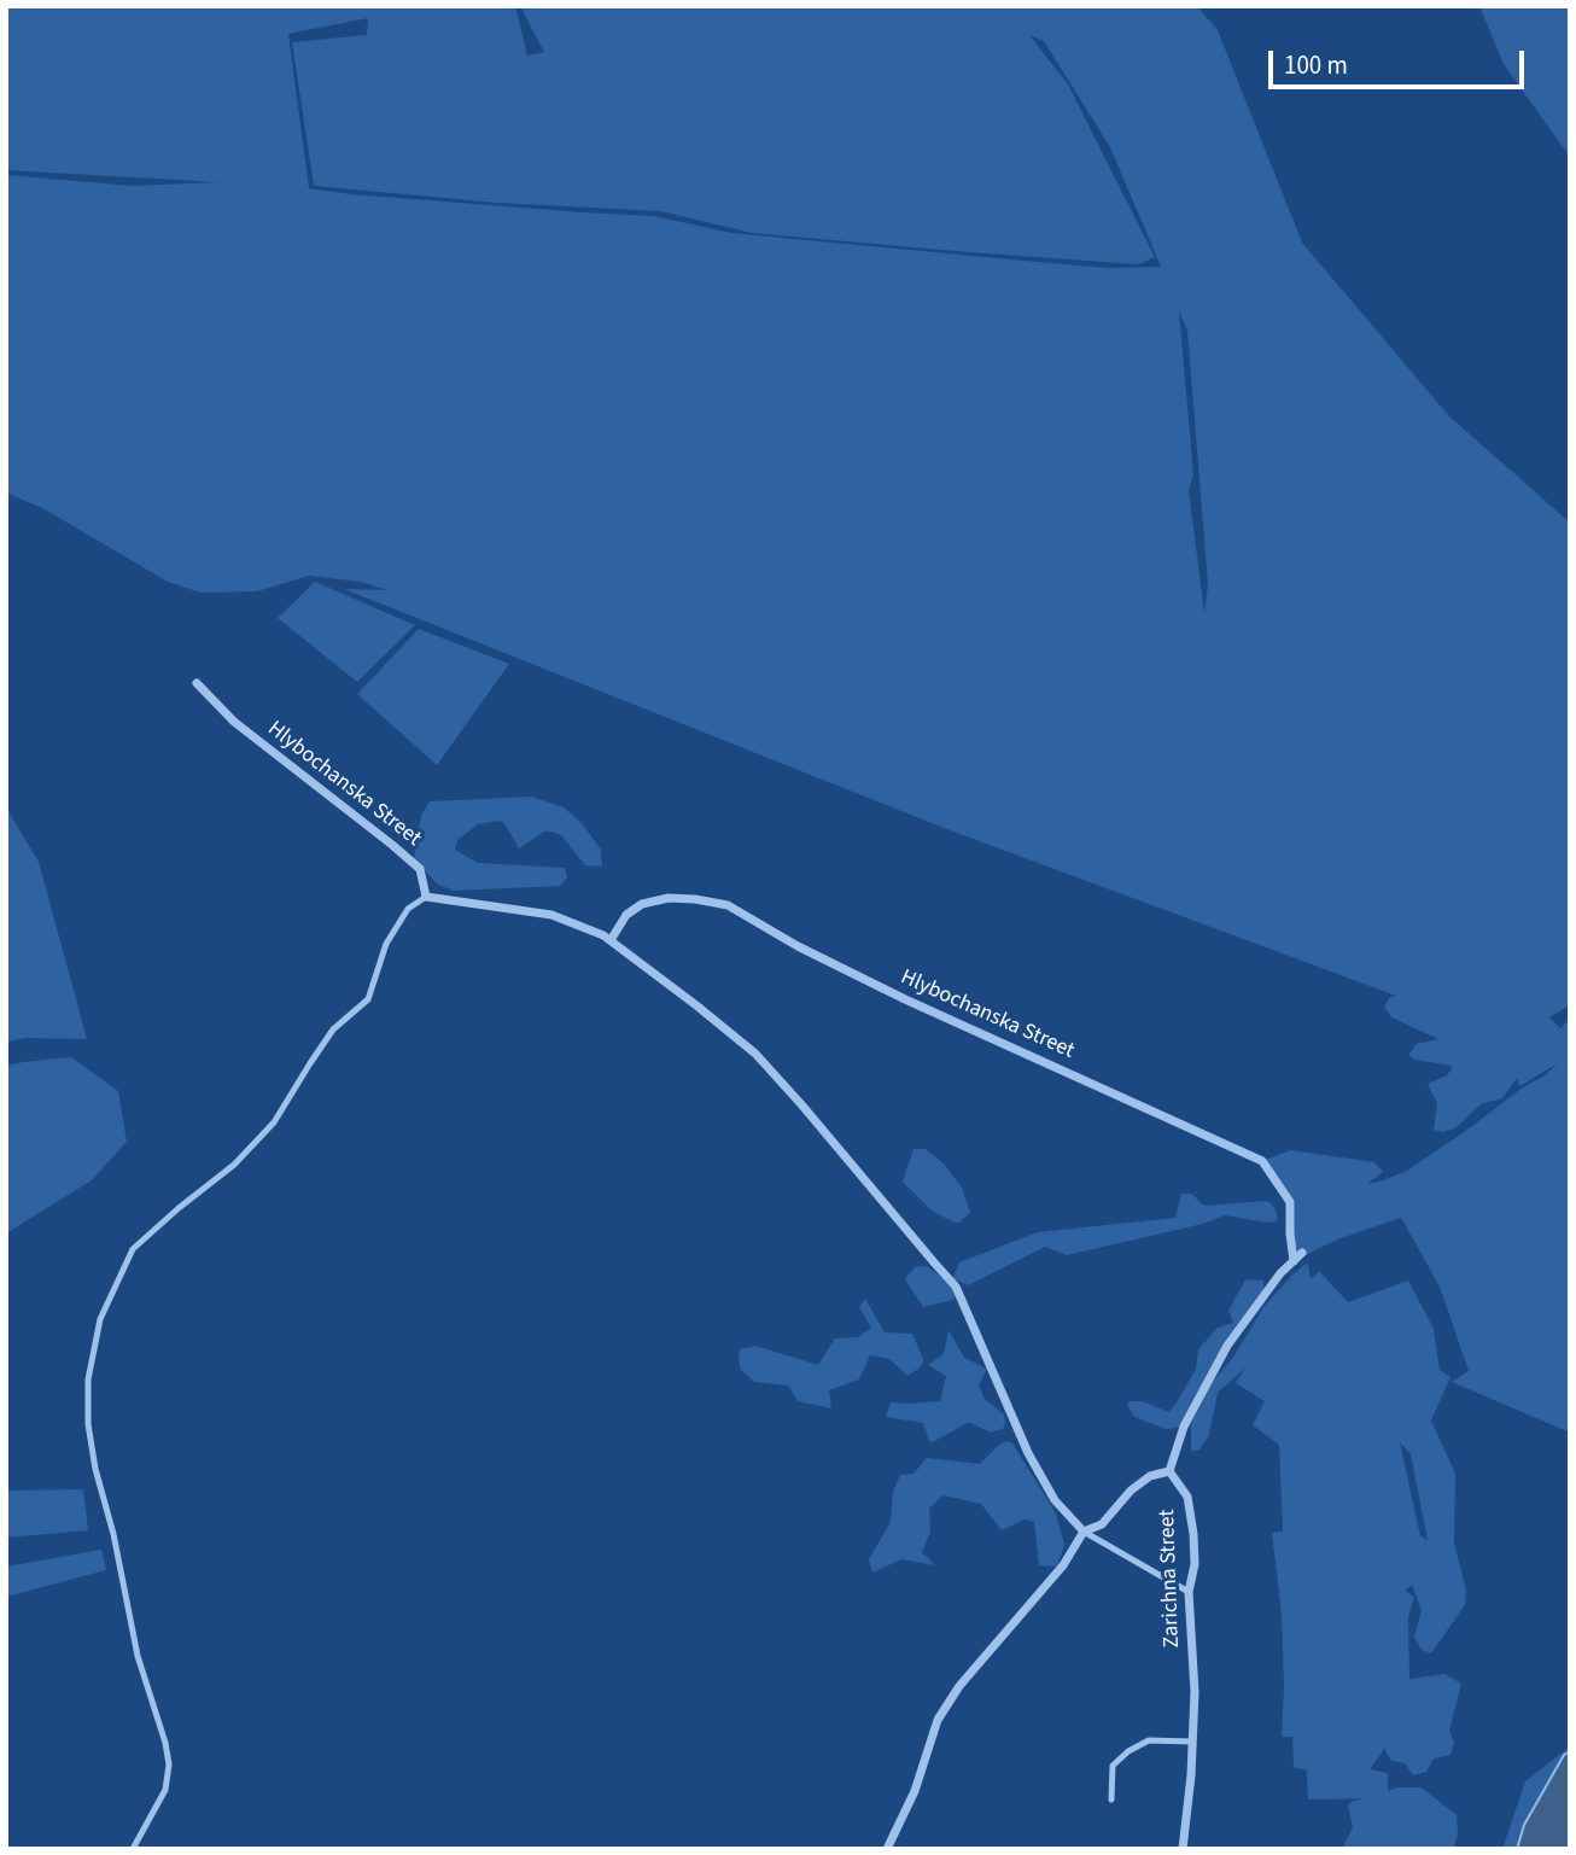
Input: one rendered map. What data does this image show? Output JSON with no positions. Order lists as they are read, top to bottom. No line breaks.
{"streets":{"street":["Hlybochanska Street","Zarichna Street"]},"scale_bar":"100 m"}
